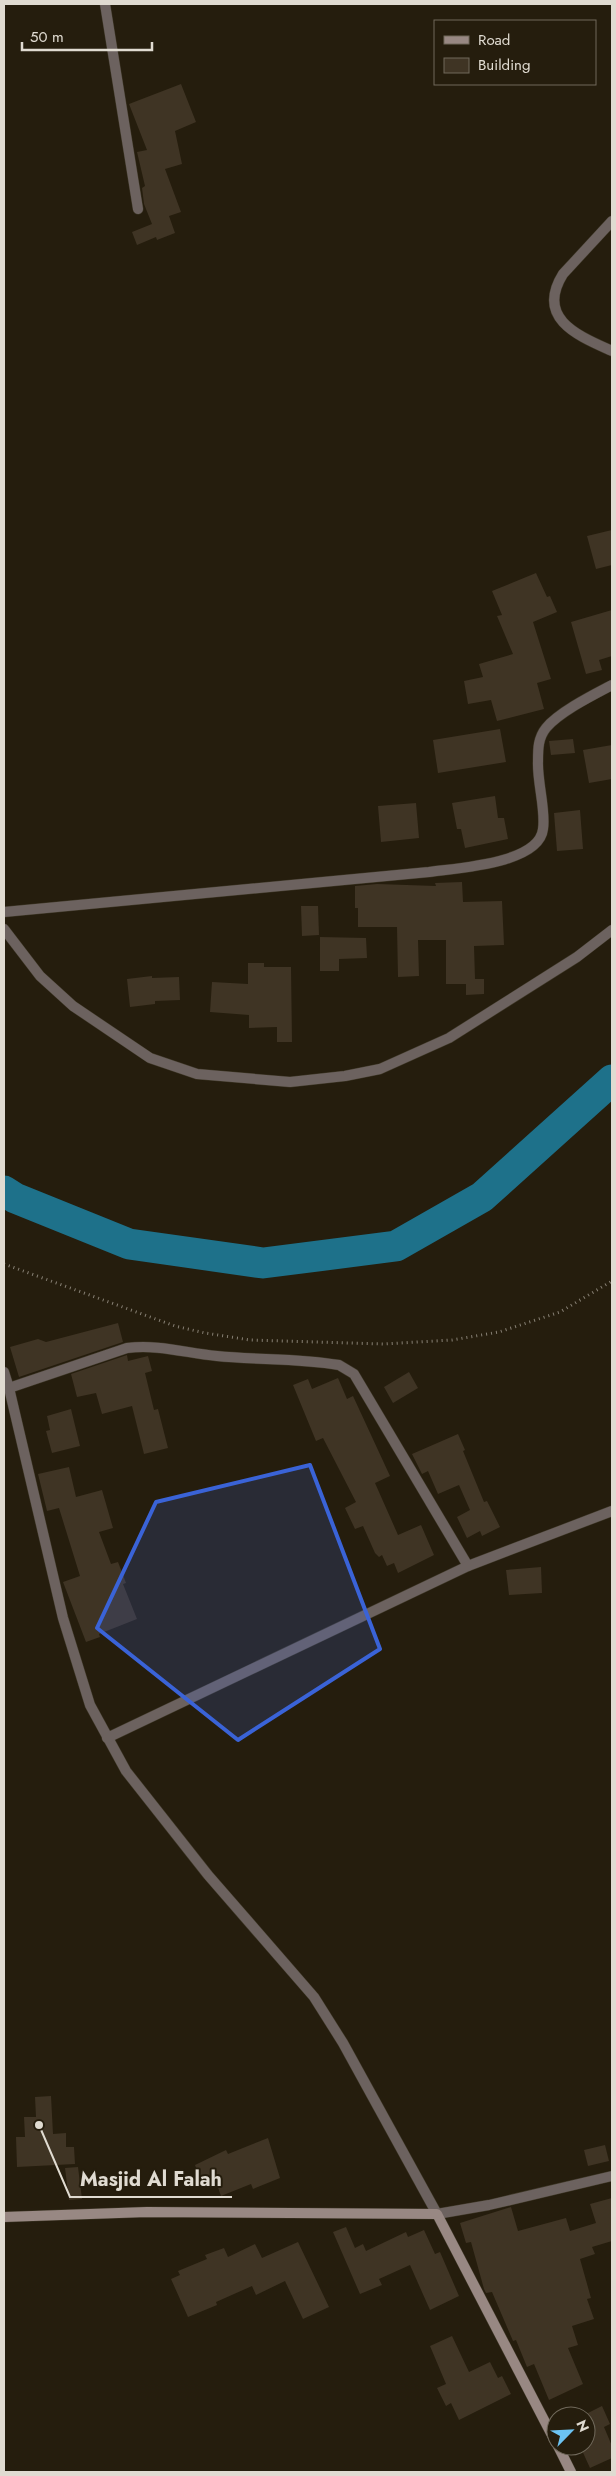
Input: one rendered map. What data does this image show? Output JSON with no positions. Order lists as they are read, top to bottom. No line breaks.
{"places":["Masjid Al Falah"],"legend":["Road","Building"],"scale_bar":"50 m","north":"top right"}
